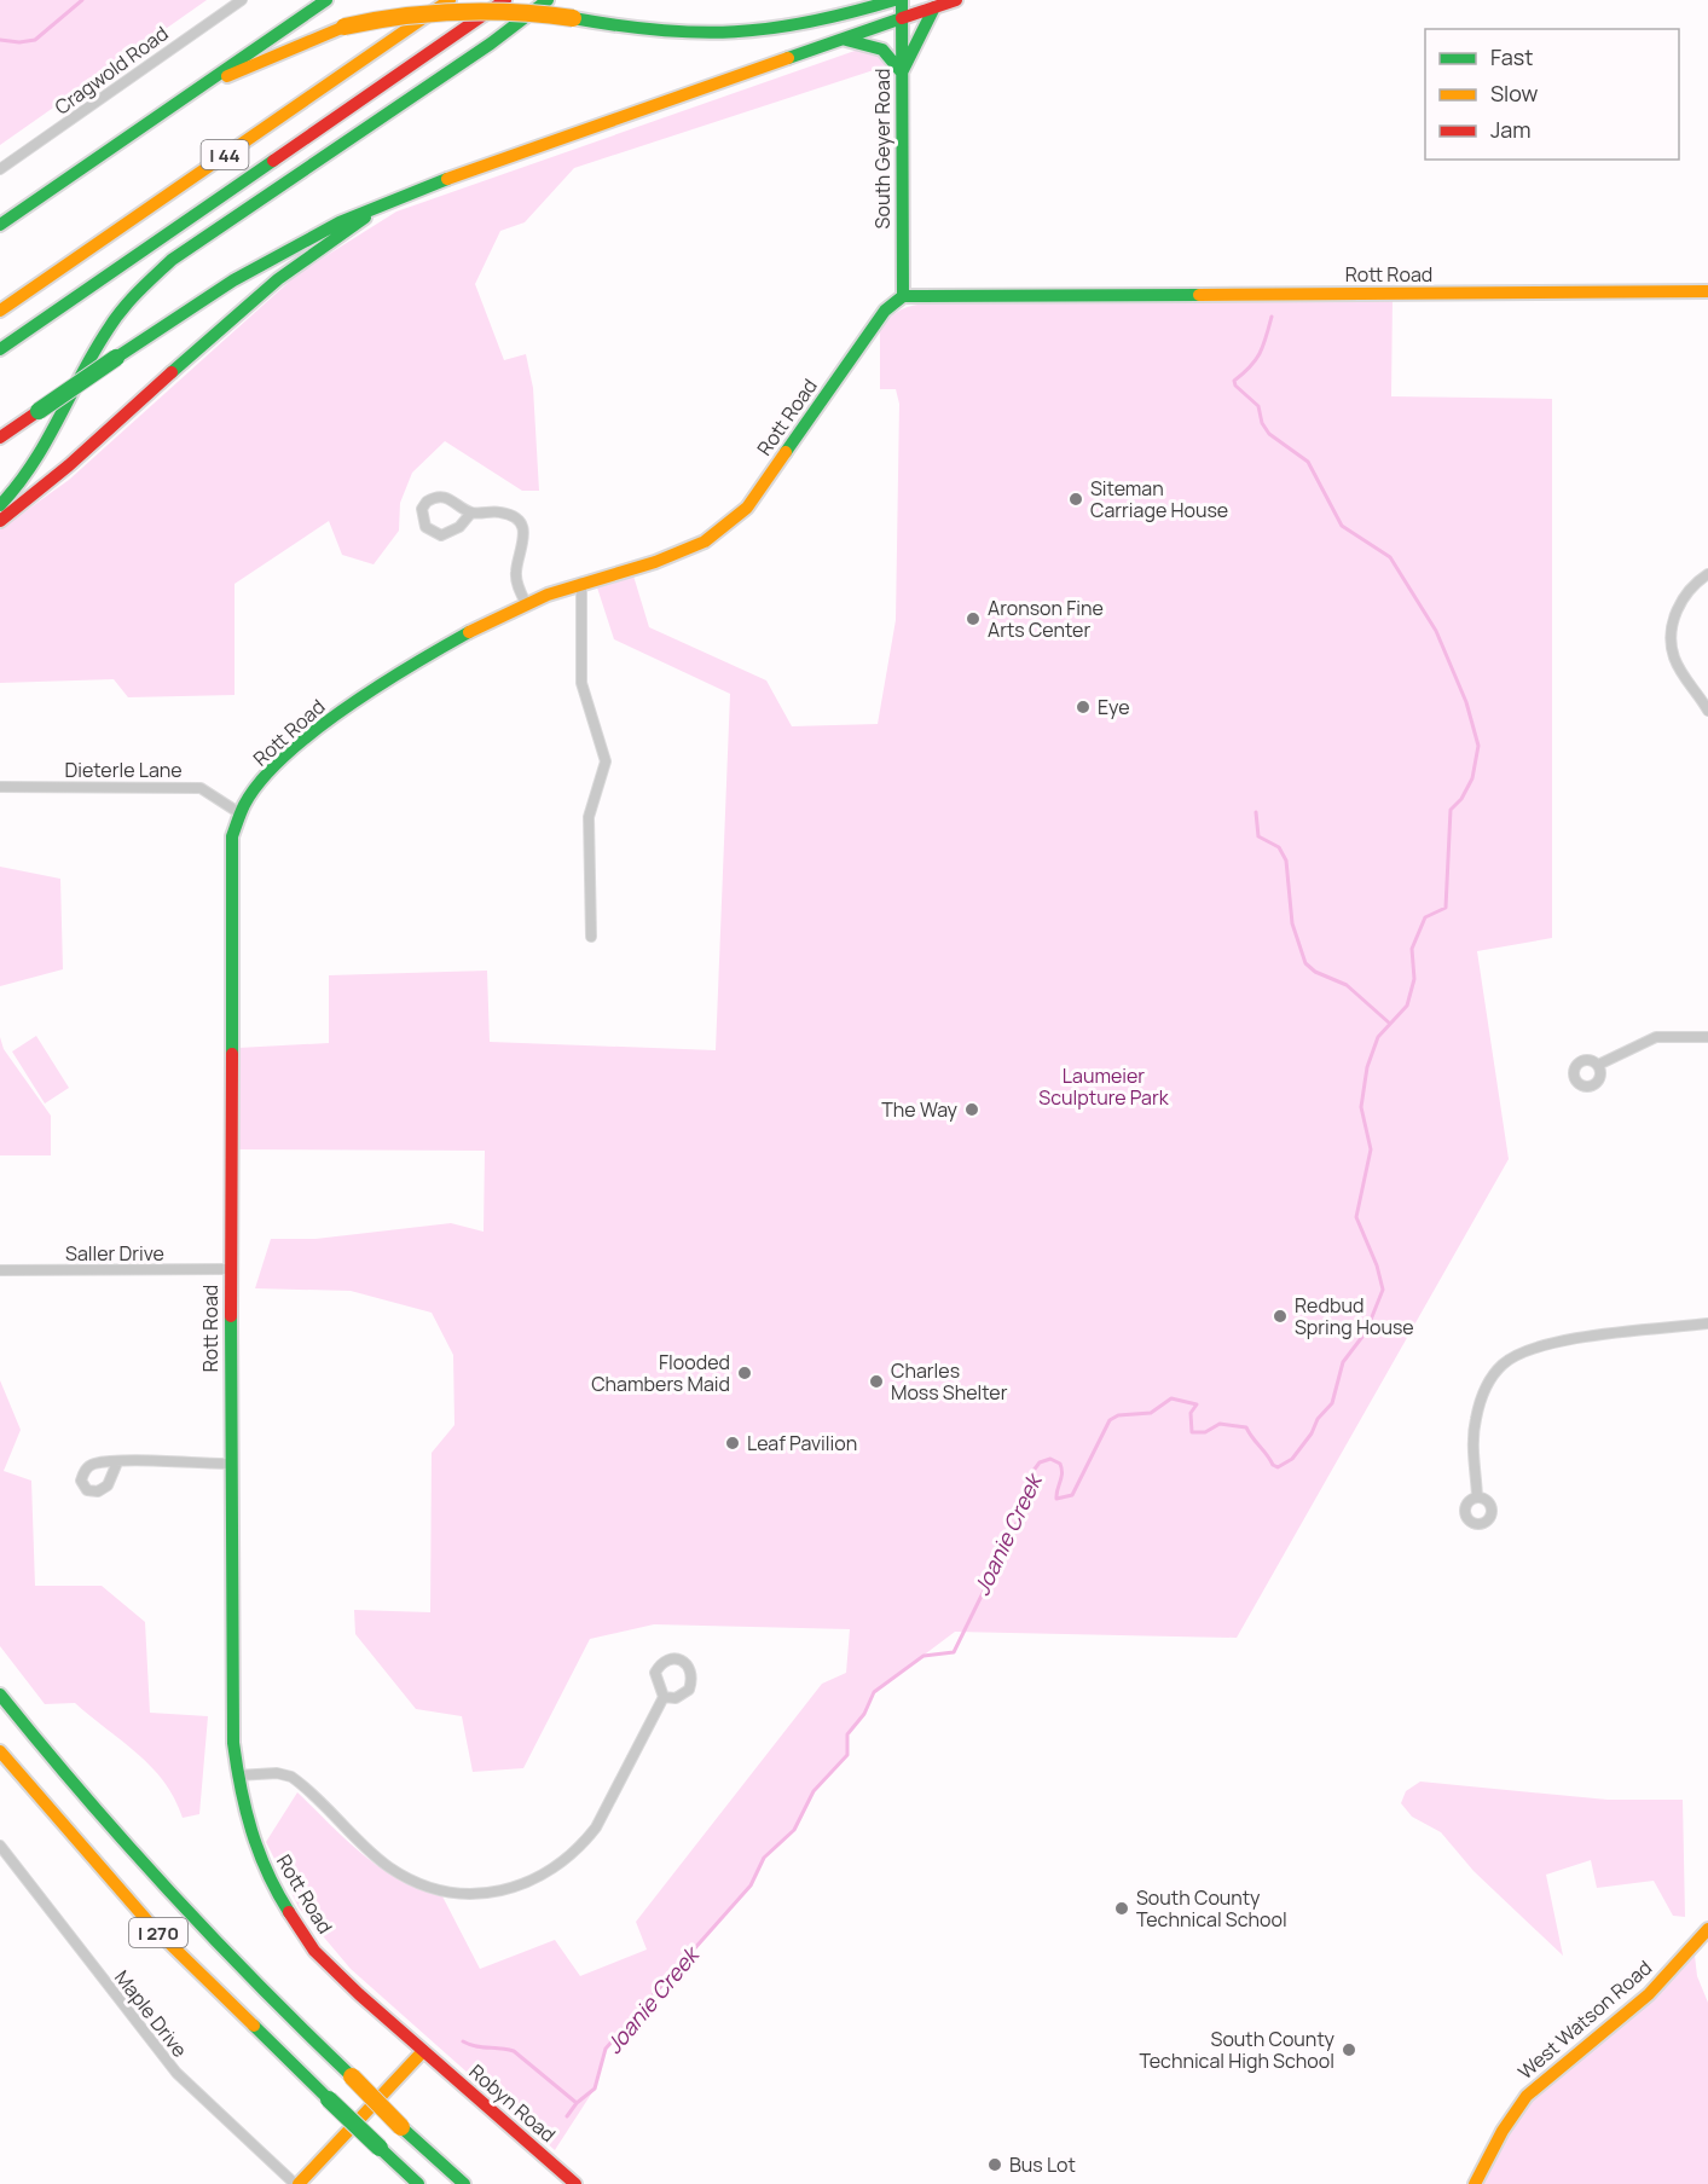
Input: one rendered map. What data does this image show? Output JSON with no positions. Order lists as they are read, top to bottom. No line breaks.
{"streets":{"main road":["South Geyer Road","I 44","Rott Road","I 270","West Watson Road","Robyn Road"],"street":["Cragwold Road","Dieterle Lane","Saller Drive","Maple Drive"]},"crossings":[["South Geyer Road","Rott Road"],["Rott Road","Dieterle Lane"],["Rott Road","Saller Drive"],["Rott Road","Robyn Road"]],"water":["Joanie Creek"],"parks":["Laumeier Sculpture Park"],"places":["Siteman Carriage House","Aronson Fine Arts Center","Eye","The Way","Redbud Spring House","Flooded Chambers Maid","Charles Moss Shelter","Leaf Pavilion","South County Technical School","South County Technical High School","Bus Lot"],"legend":["Fast","Slow","Jam"]}
